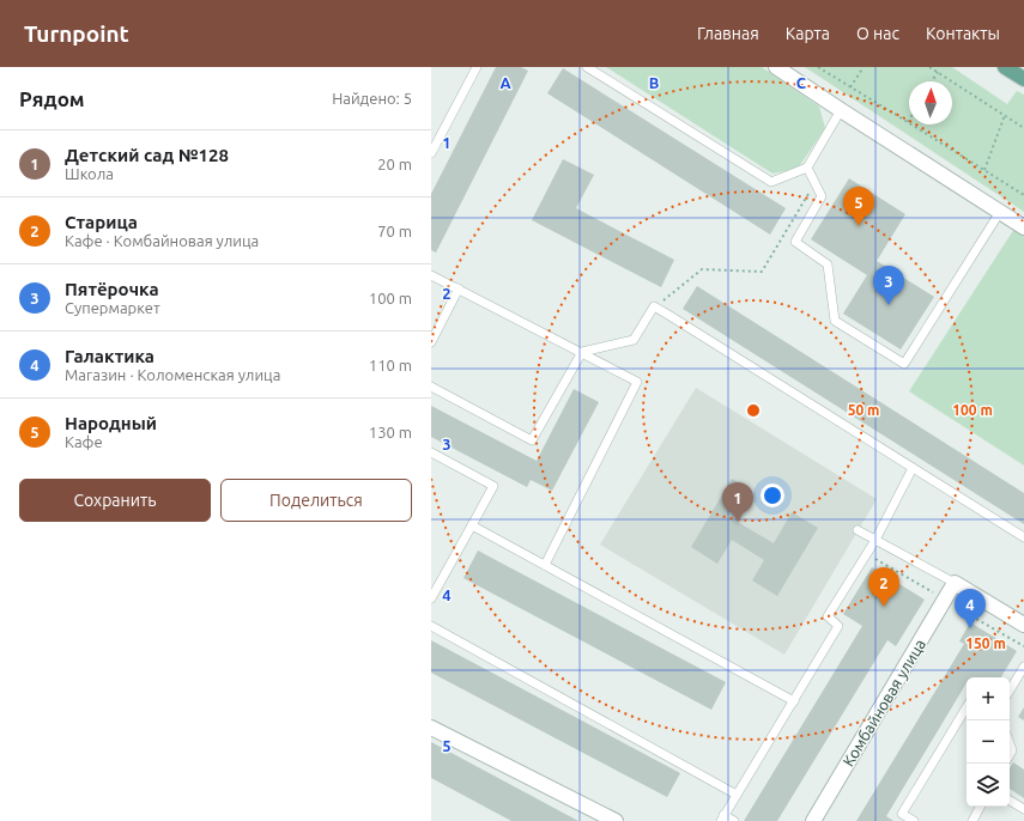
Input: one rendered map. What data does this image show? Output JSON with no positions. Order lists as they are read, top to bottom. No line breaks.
{"streets":{"street":["Комбайновая улица"]},"north":"top","page":{"header":"Turnpoint","nav":["Главная","Карта","О нас","Контакты"],"heading":["Рядом","Найдено: 5"],"list":[{"mark":"1","name":"Детский сад №128","note":"Школа","value":"20 m"},{"mark":"2","name":"Старица","note":"Кафе · Комбайновая улица","value":"70 m"},{"mark":"3","name":"Пятёрочка","note":"Супермаркет","value":"100 m"},{"mark":"4","name":"Галактика","note":"Магазин · Коломенская улица","value":"110 m"},{"mark":"5","name":"Народный","note":"Кафе","value":"130 m"}],"pins":["5","3","1","2","4"],"buttons":["Сохранить","Поделиться"],"map_buttons":["+","−"]},"grid":{"columns":["A","B","C"],"rows":["1","2","3","4","5"]},"rings":["50 m","100 m","150 m"]}
